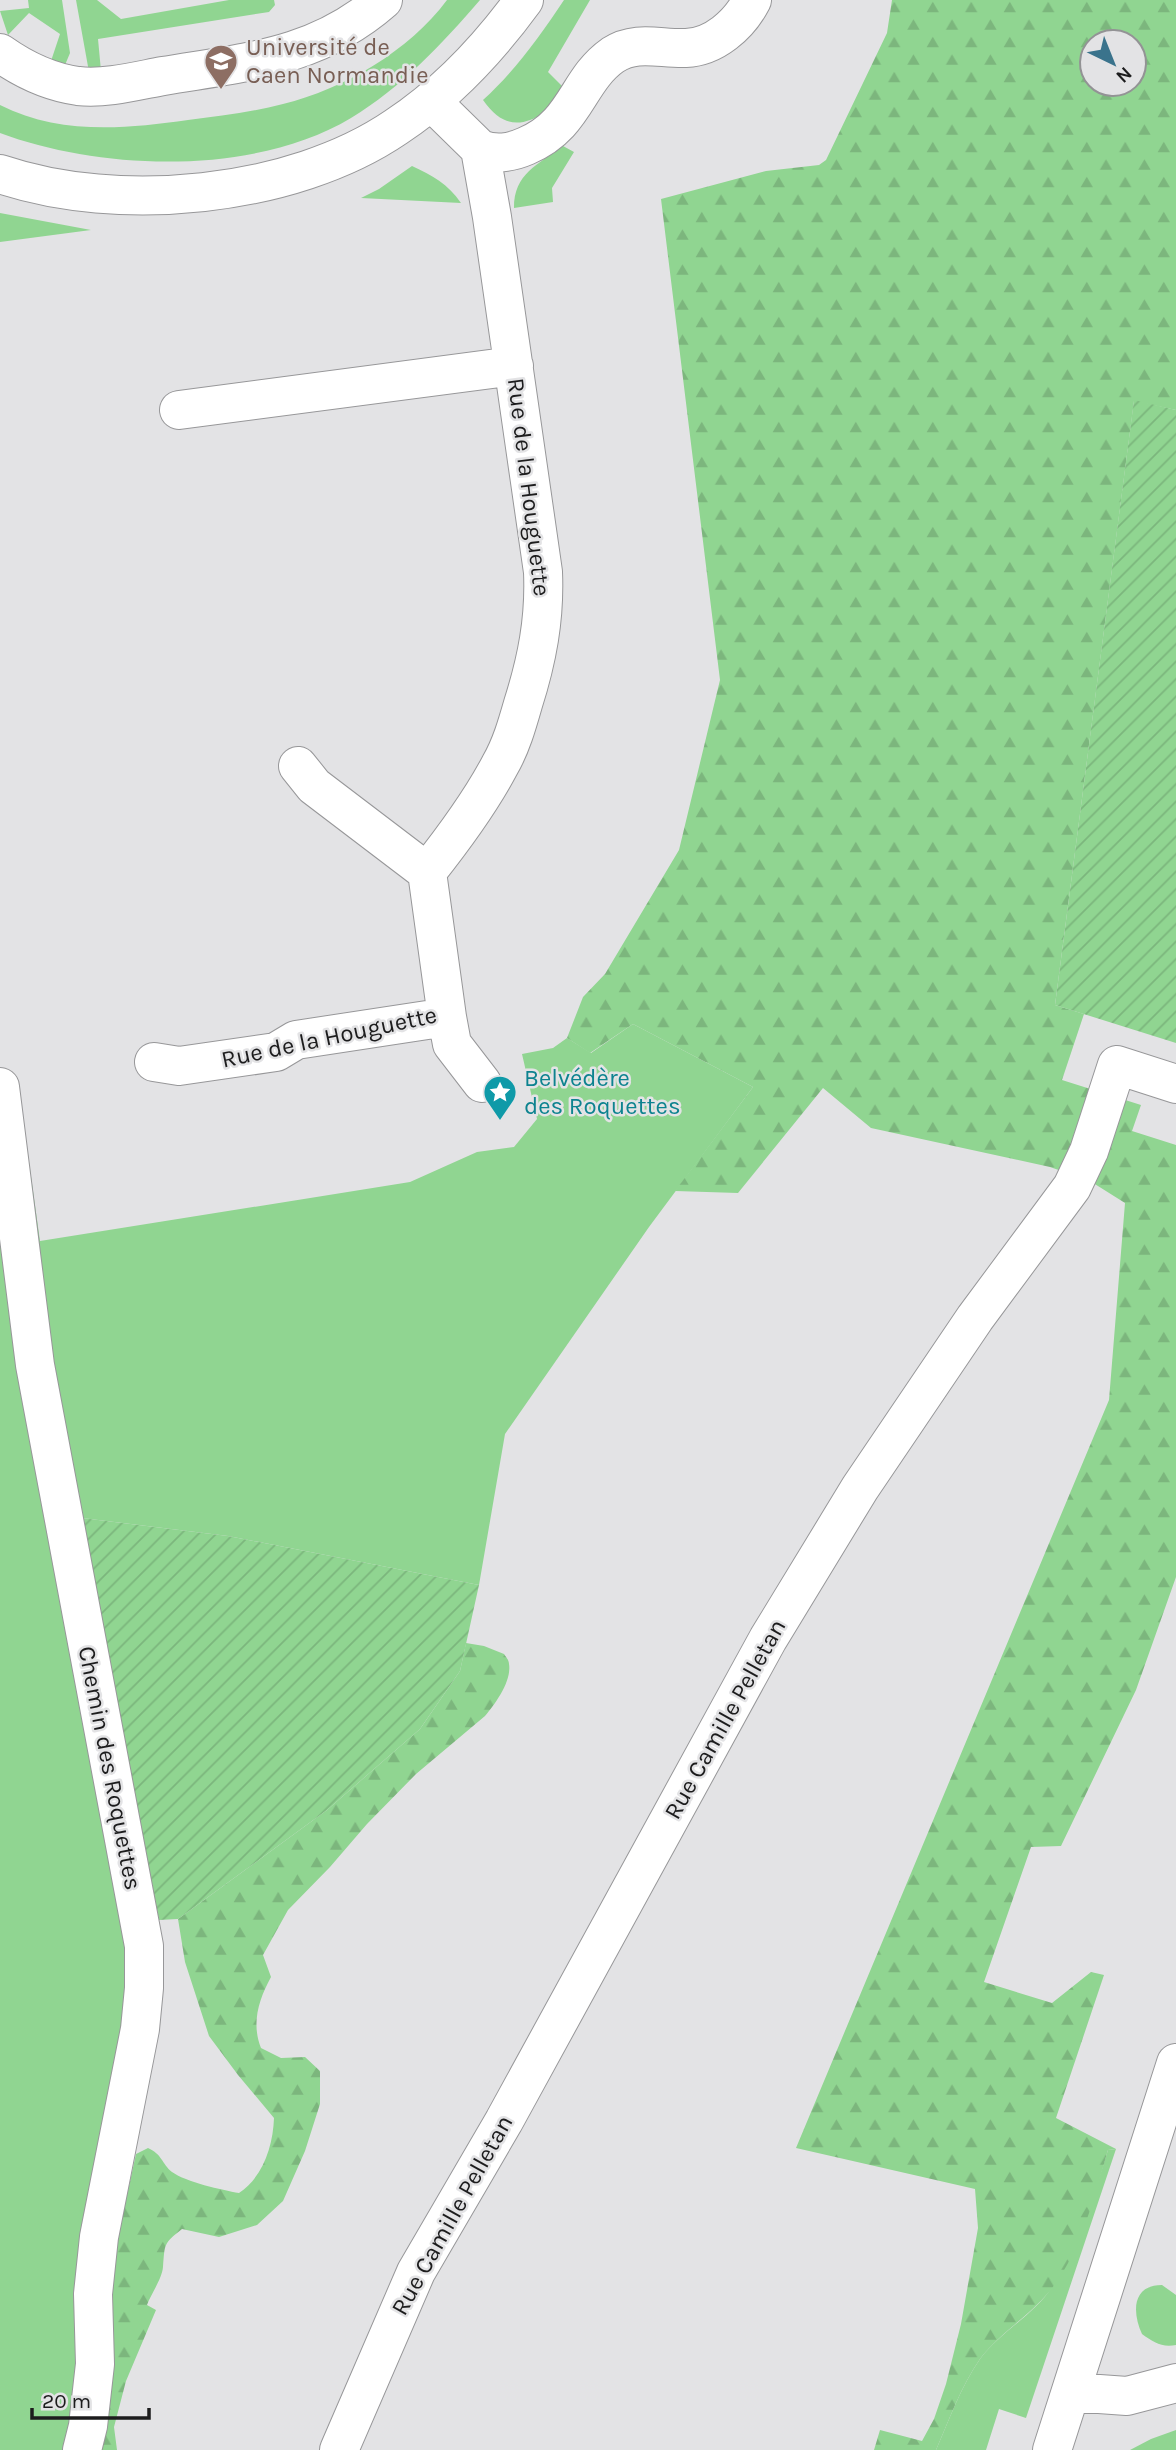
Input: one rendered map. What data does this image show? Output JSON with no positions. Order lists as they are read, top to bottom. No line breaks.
{"streets":{"street":["Rue de la Houguette","Rue Camille Pelletan","Chemin des Roquettes"]},"places":{"school or university":["Université de Caen Normandie"],"place":["Belvédère des Roquettes"]},"scale_bar":"20 m","north":"bottom right"}
